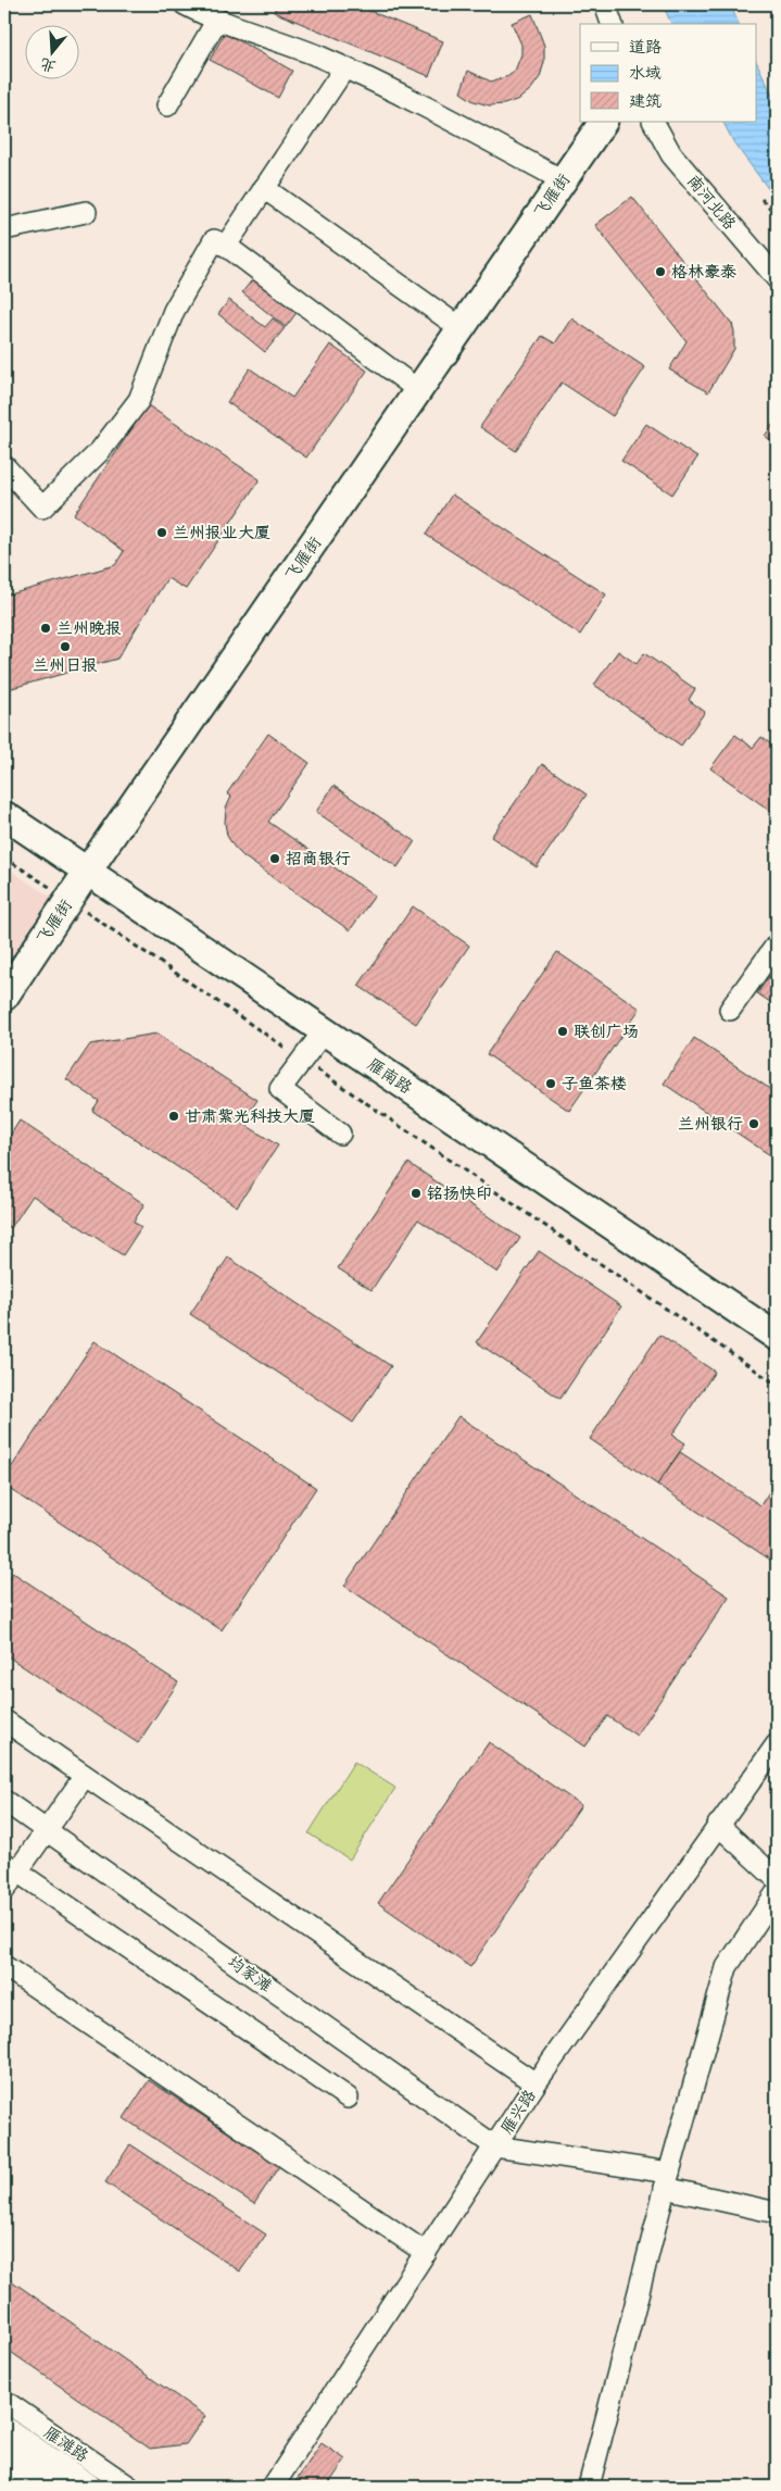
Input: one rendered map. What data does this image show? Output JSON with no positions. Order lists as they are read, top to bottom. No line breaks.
{"streets":{"main road":["飞雁街","雁南路","雁滩路"],"street":["南河北路","均家滩","雁兴路"]},"crossings":[["飞雁街","雁南路"],["均家滩","雁兴路"]],"places":["格林豪泰","兰州报业大厦","兰州晚报","兰州日报","招商银行","联创广场","子鱼茶楼","甘肃紫光科技大厦","兰州银行","铭扬快印"],"legend":["道路","水域","建筑"],"north":"bottom"}
